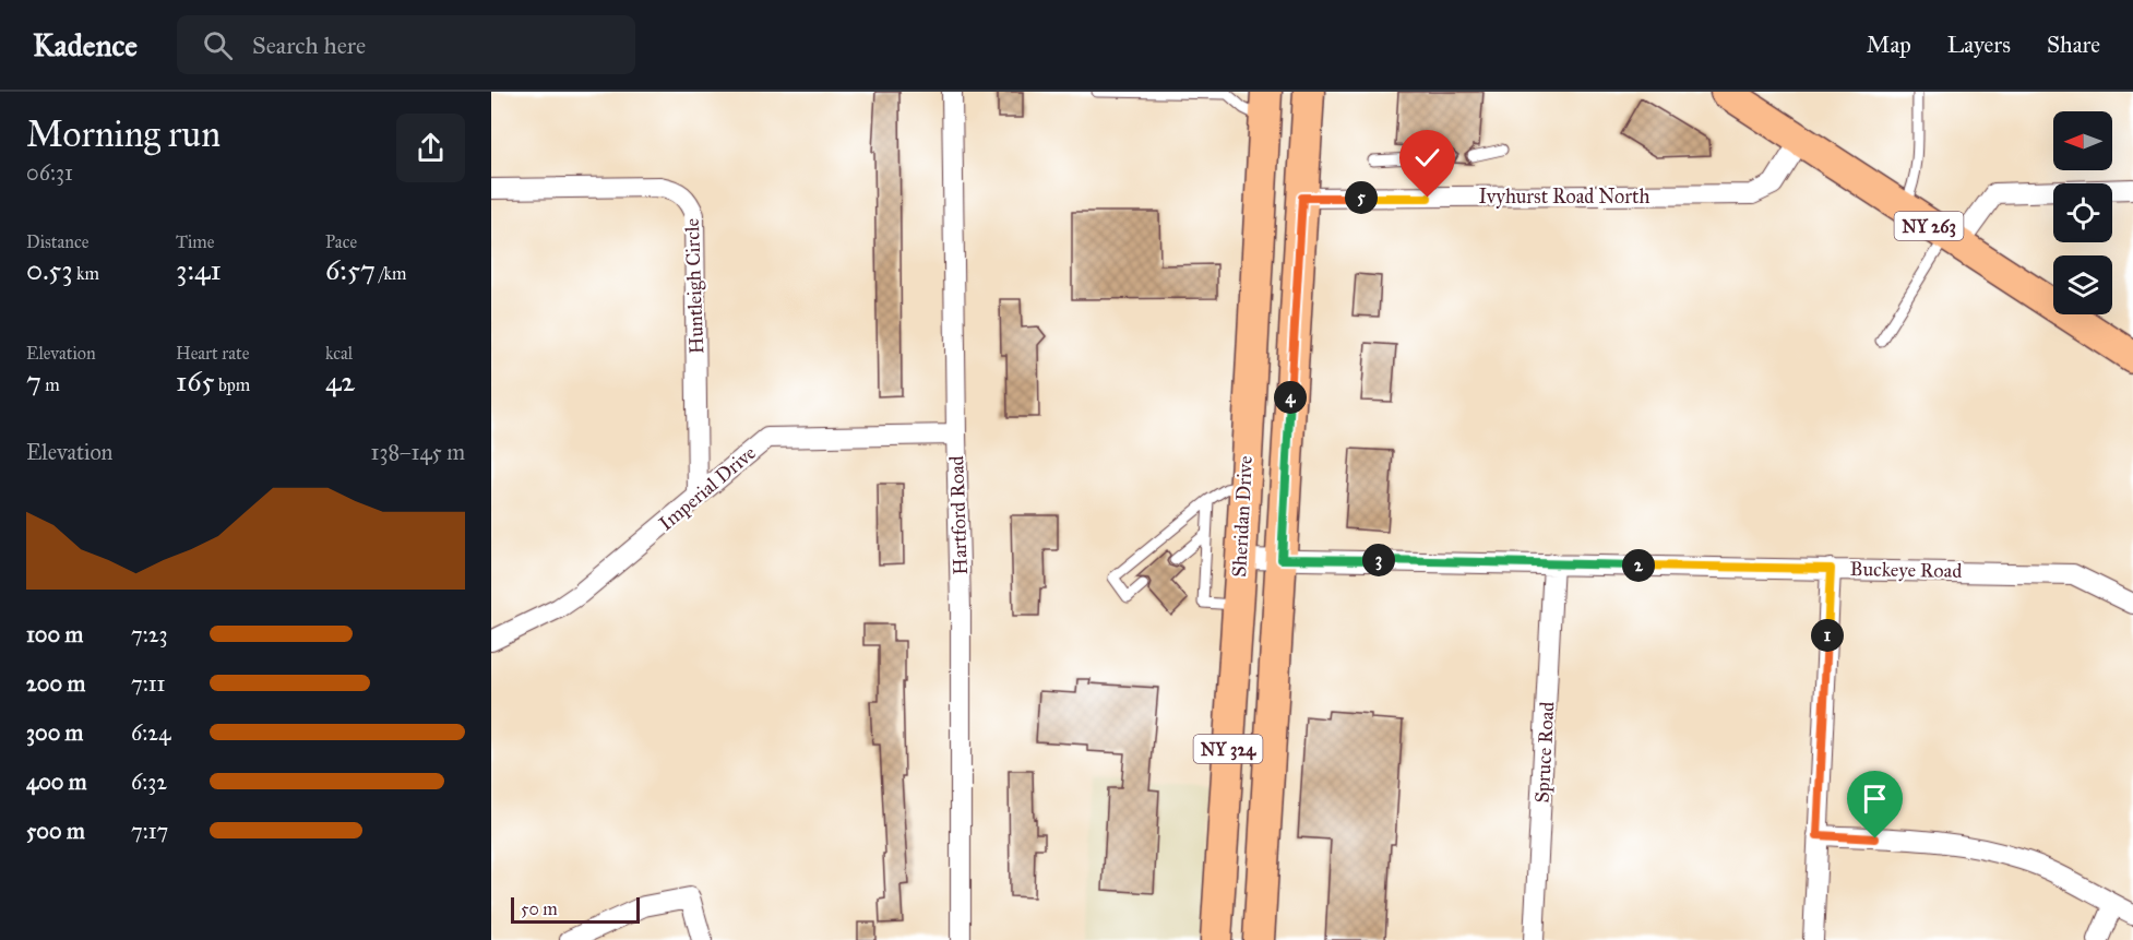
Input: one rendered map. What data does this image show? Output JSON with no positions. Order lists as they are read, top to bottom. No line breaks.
{"streets":{"main road":["NY 263","Sheridan Drive","NY 324"],"street":["Ivyhurst Road North","Huntleigh Circle","Imperial Drive","Hartford Road","Buckeye Road","Spruce Road"]},"crossings":[["Ivyhurst Road North","NY 263"],["Ivyhurst Road North","Sheridan Drive"],["Huntleigh Circle","Imperial Drive"],["Imperial Drive","Hartford Road"],["Sheridan Drive","Buckeye Road"],["Buckeye Road","Spruce Road"]],"scale_bar":"50 m","north":"left","page":{"header":"Kadence","search":"Search here","nav":["Map","Layers","Share"],"heading":["Morning run","06:31"],"pins":["5","4","3","2","1"],"stats":[["Distance","0.53 km"],["Time","3:41"],["Pace","6:57 /km"],["Elevation","7 m"],["Heart rate","165 bpm"],["kcal","42"]],"chart":["Elevation","138–145 m"],"list":[{"name":"100 m","note":"7:23"},{"name":"200 m","note":"7:11"},{"name":"300 m","note":"6:24"},{"name":"400 m","note":"6:32"},{"name":"500 m","note":"7:17"}],"scale":"50 m"}}
